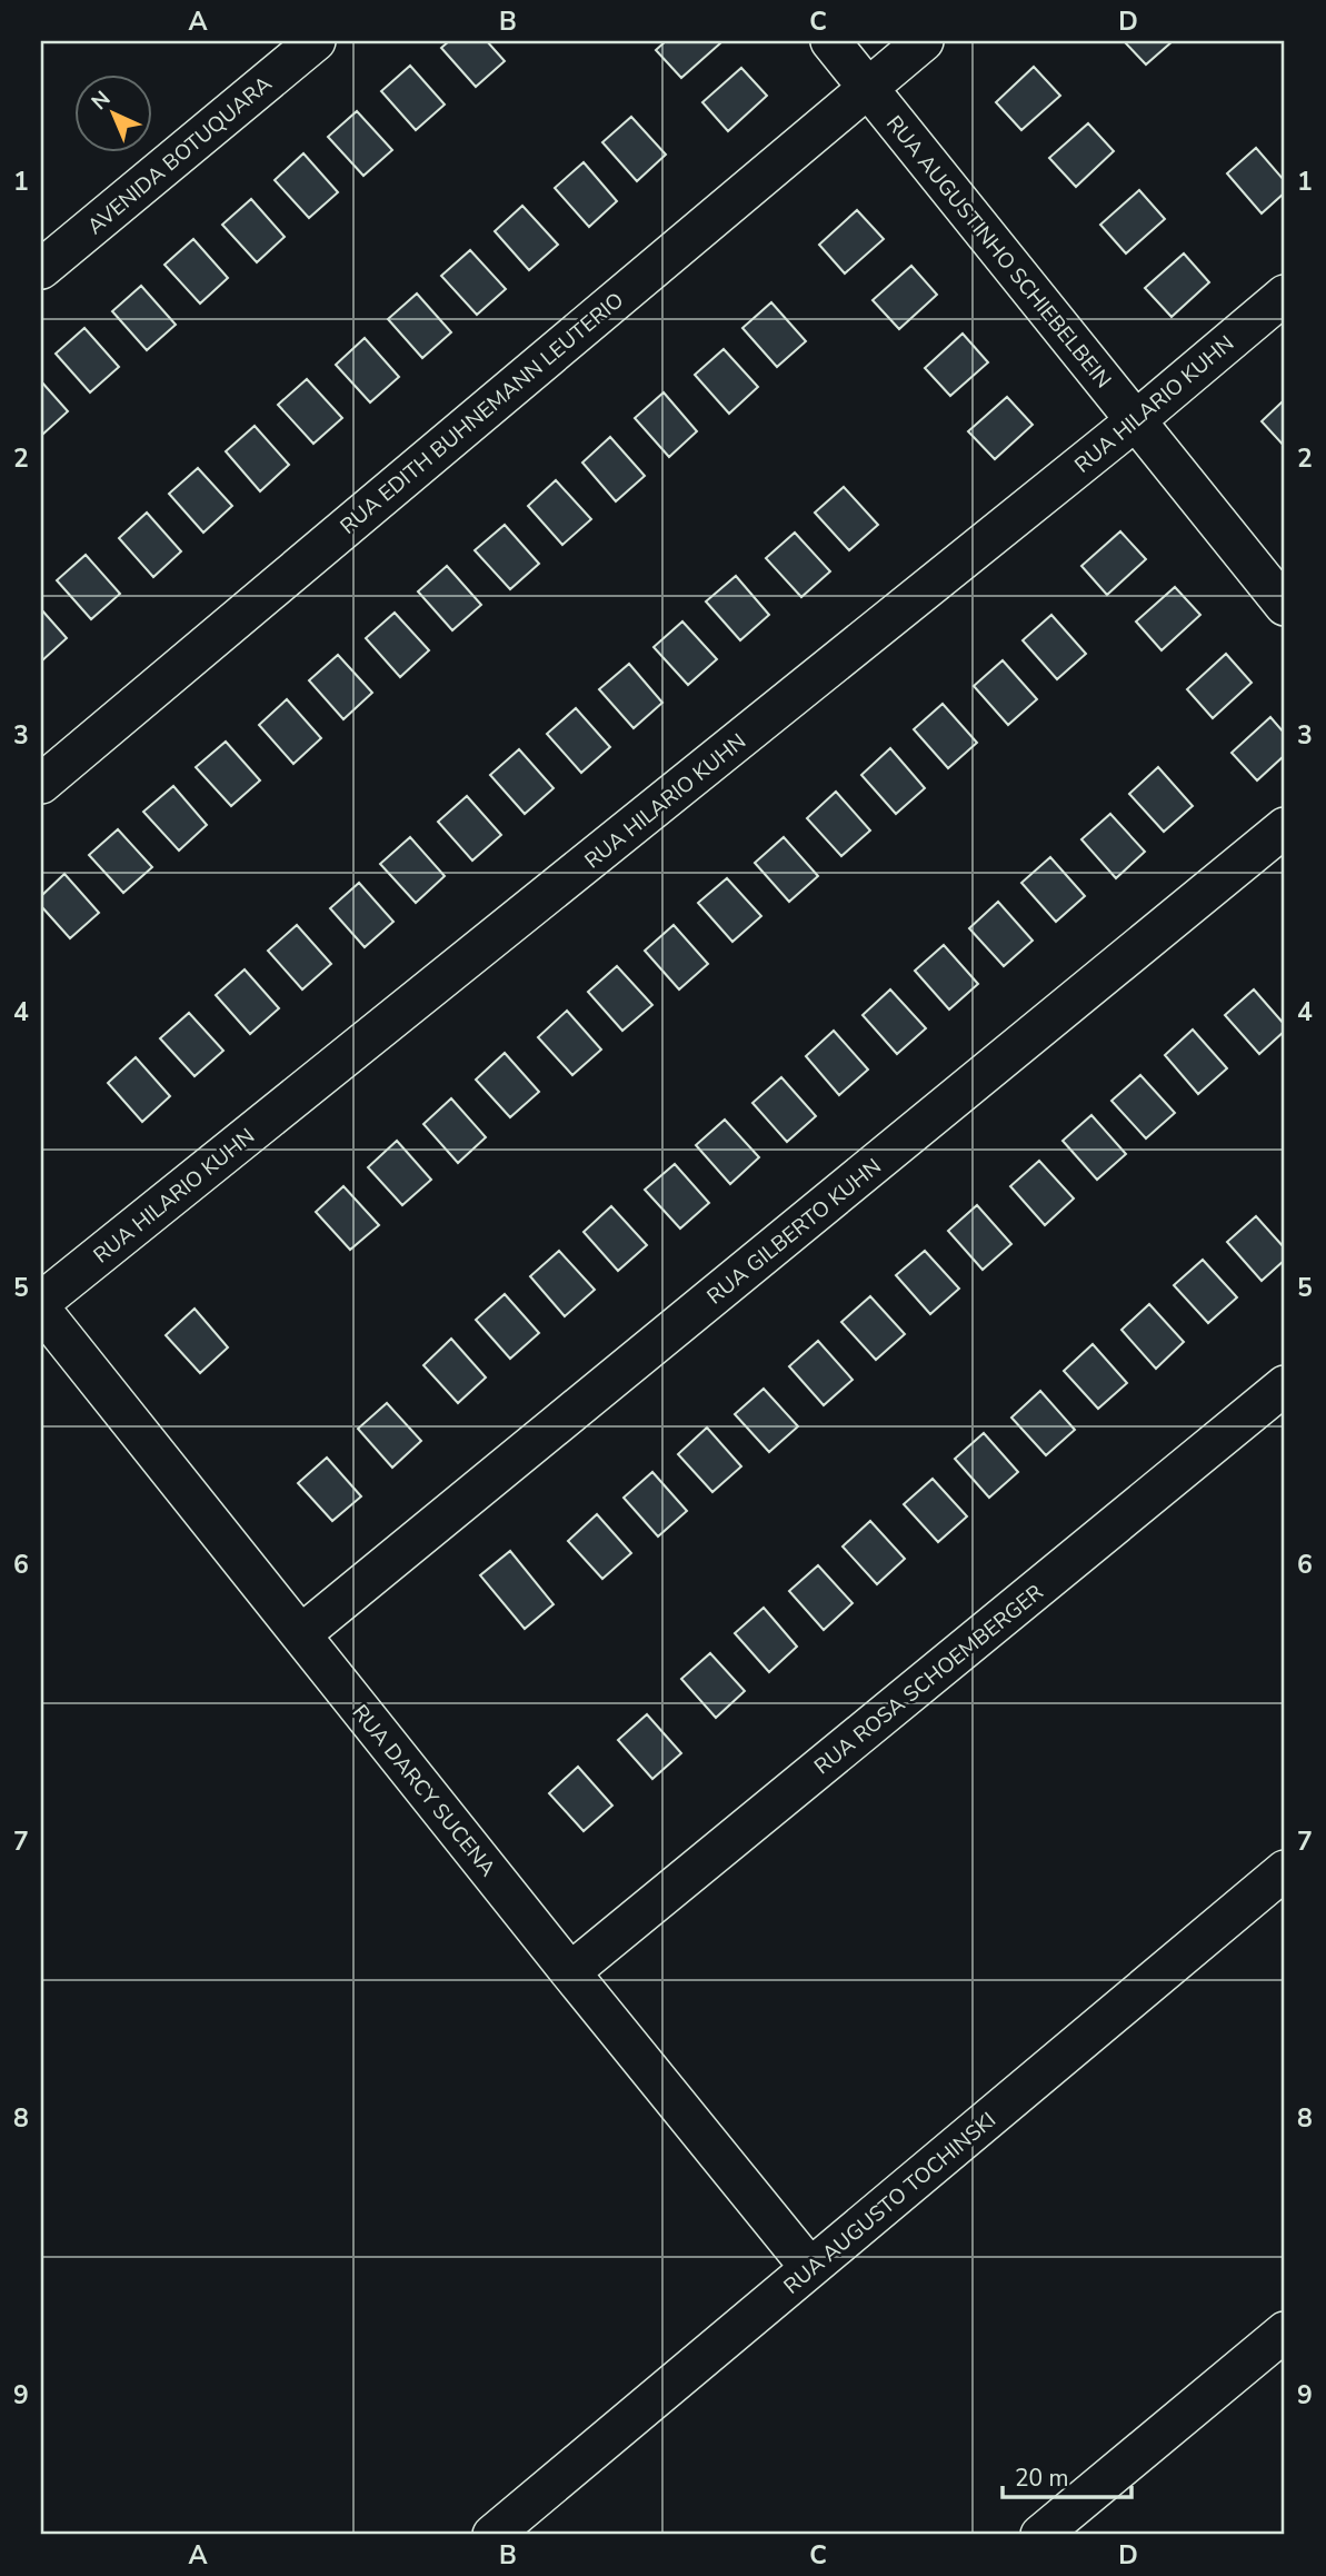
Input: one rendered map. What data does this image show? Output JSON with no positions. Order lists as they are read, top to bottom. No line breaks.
{"streets":{"street":["AVENIDA BOTUQUARA","RUA AUGUSTINHO SCHIEBELBEIN","RUA HILARIO KUHN","RUA EDITH BUHNEMANN LEUTERIO","RUA GILBERTO KUHN","RUA ROSA SCHOEMBERGER","RUA DARCY SUCENA","RUA AUGUSTO TOCHINSKI"]},"crossings":[["RUA AUGUSTINHO SCHIEBELBEIN","RUA HILARIO KUHN"],["RUA AUGUSTINHO SCHIEBELBEIN","RUA EDITH BUHNEMANN LEUTERIO"],["RUA GILBERTO KUHN","RUA DARCY SUCENA"],["RUA ROSA SCHOEMBERGER","RUA DARCY SUCENA"],["RUA DARCY SUCENA","RUA AUGUSTO TOCHINSKI"]],"scale_bar":"20 m","north":"top left","grid":{"columns":["A","B","C","D"],"rows":["1","2","3","4","5","6","7","8","9"]}}
